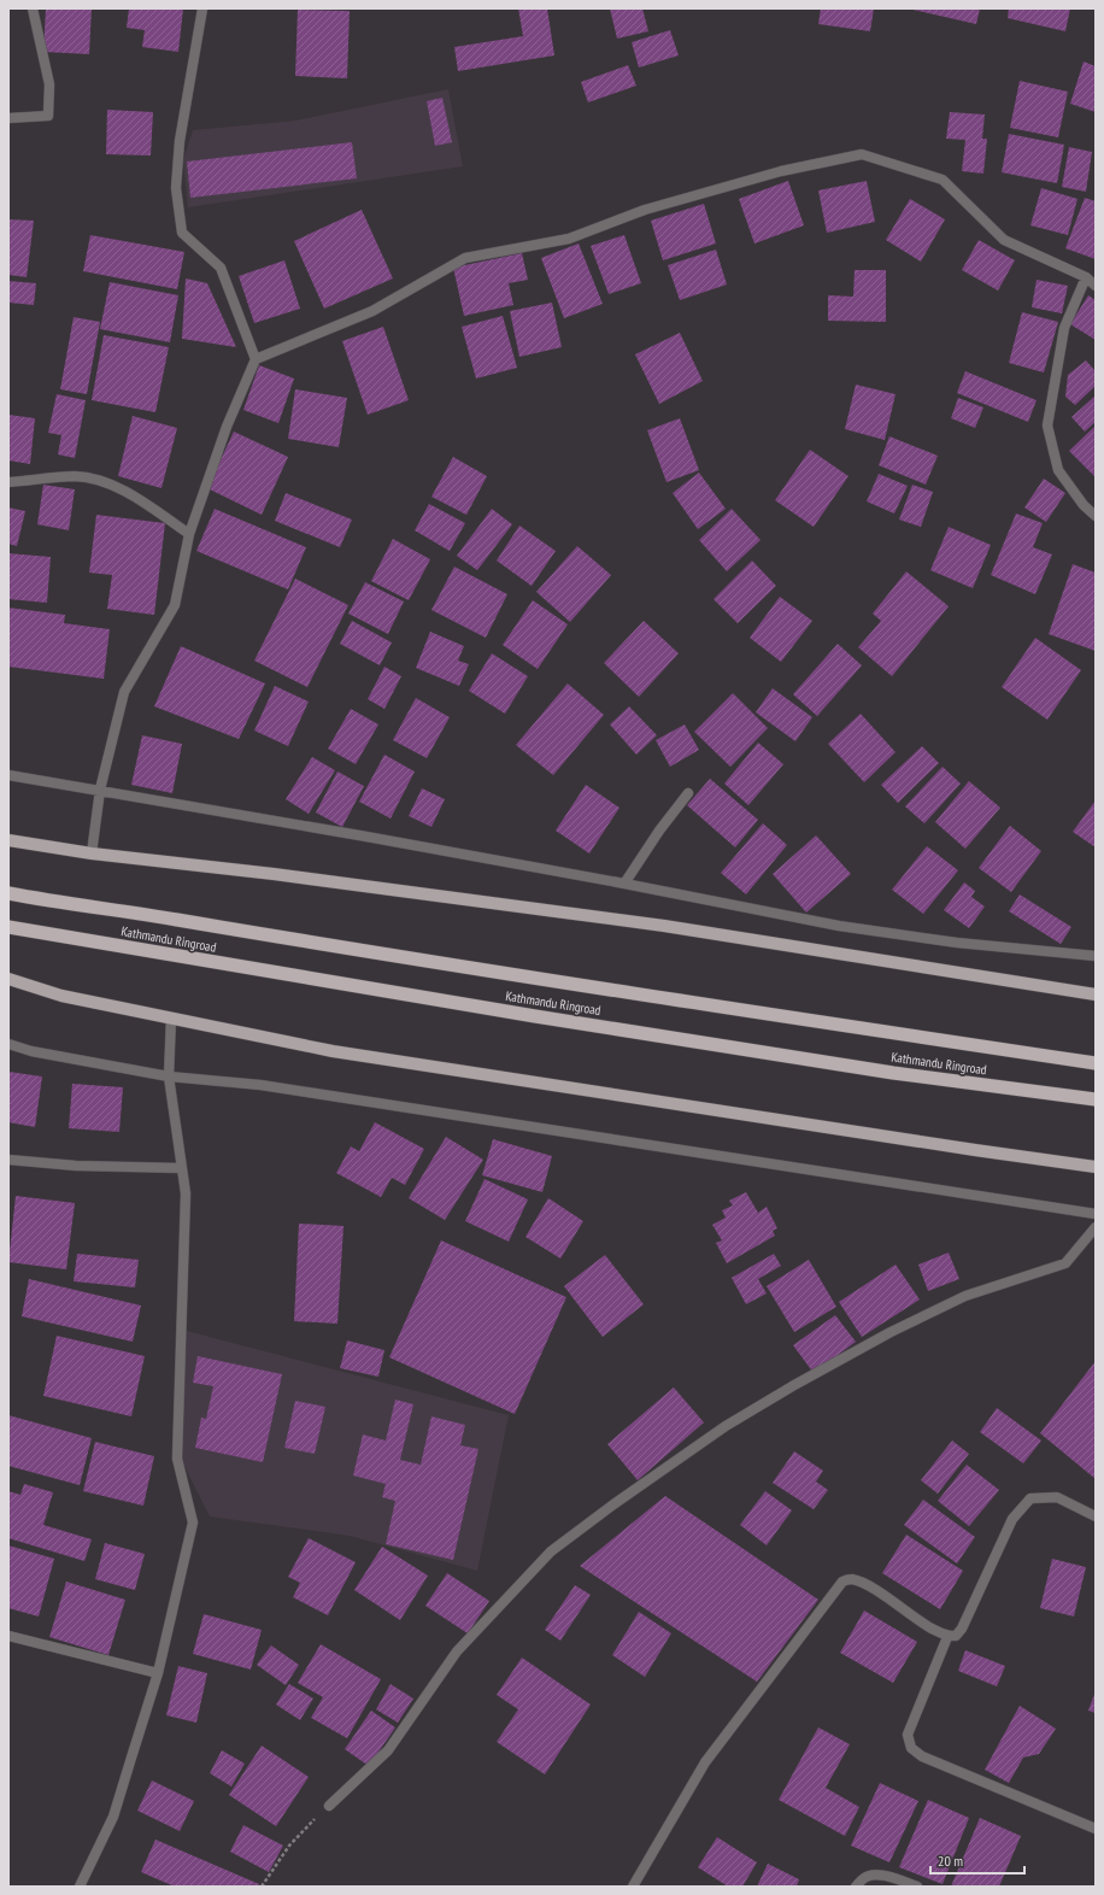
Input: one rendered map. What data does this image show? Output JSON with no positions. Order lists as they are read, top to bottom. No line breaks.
{"streets":{"highway":["Kathmandu Ringroad"]},"scale_bar":"20 m"}
